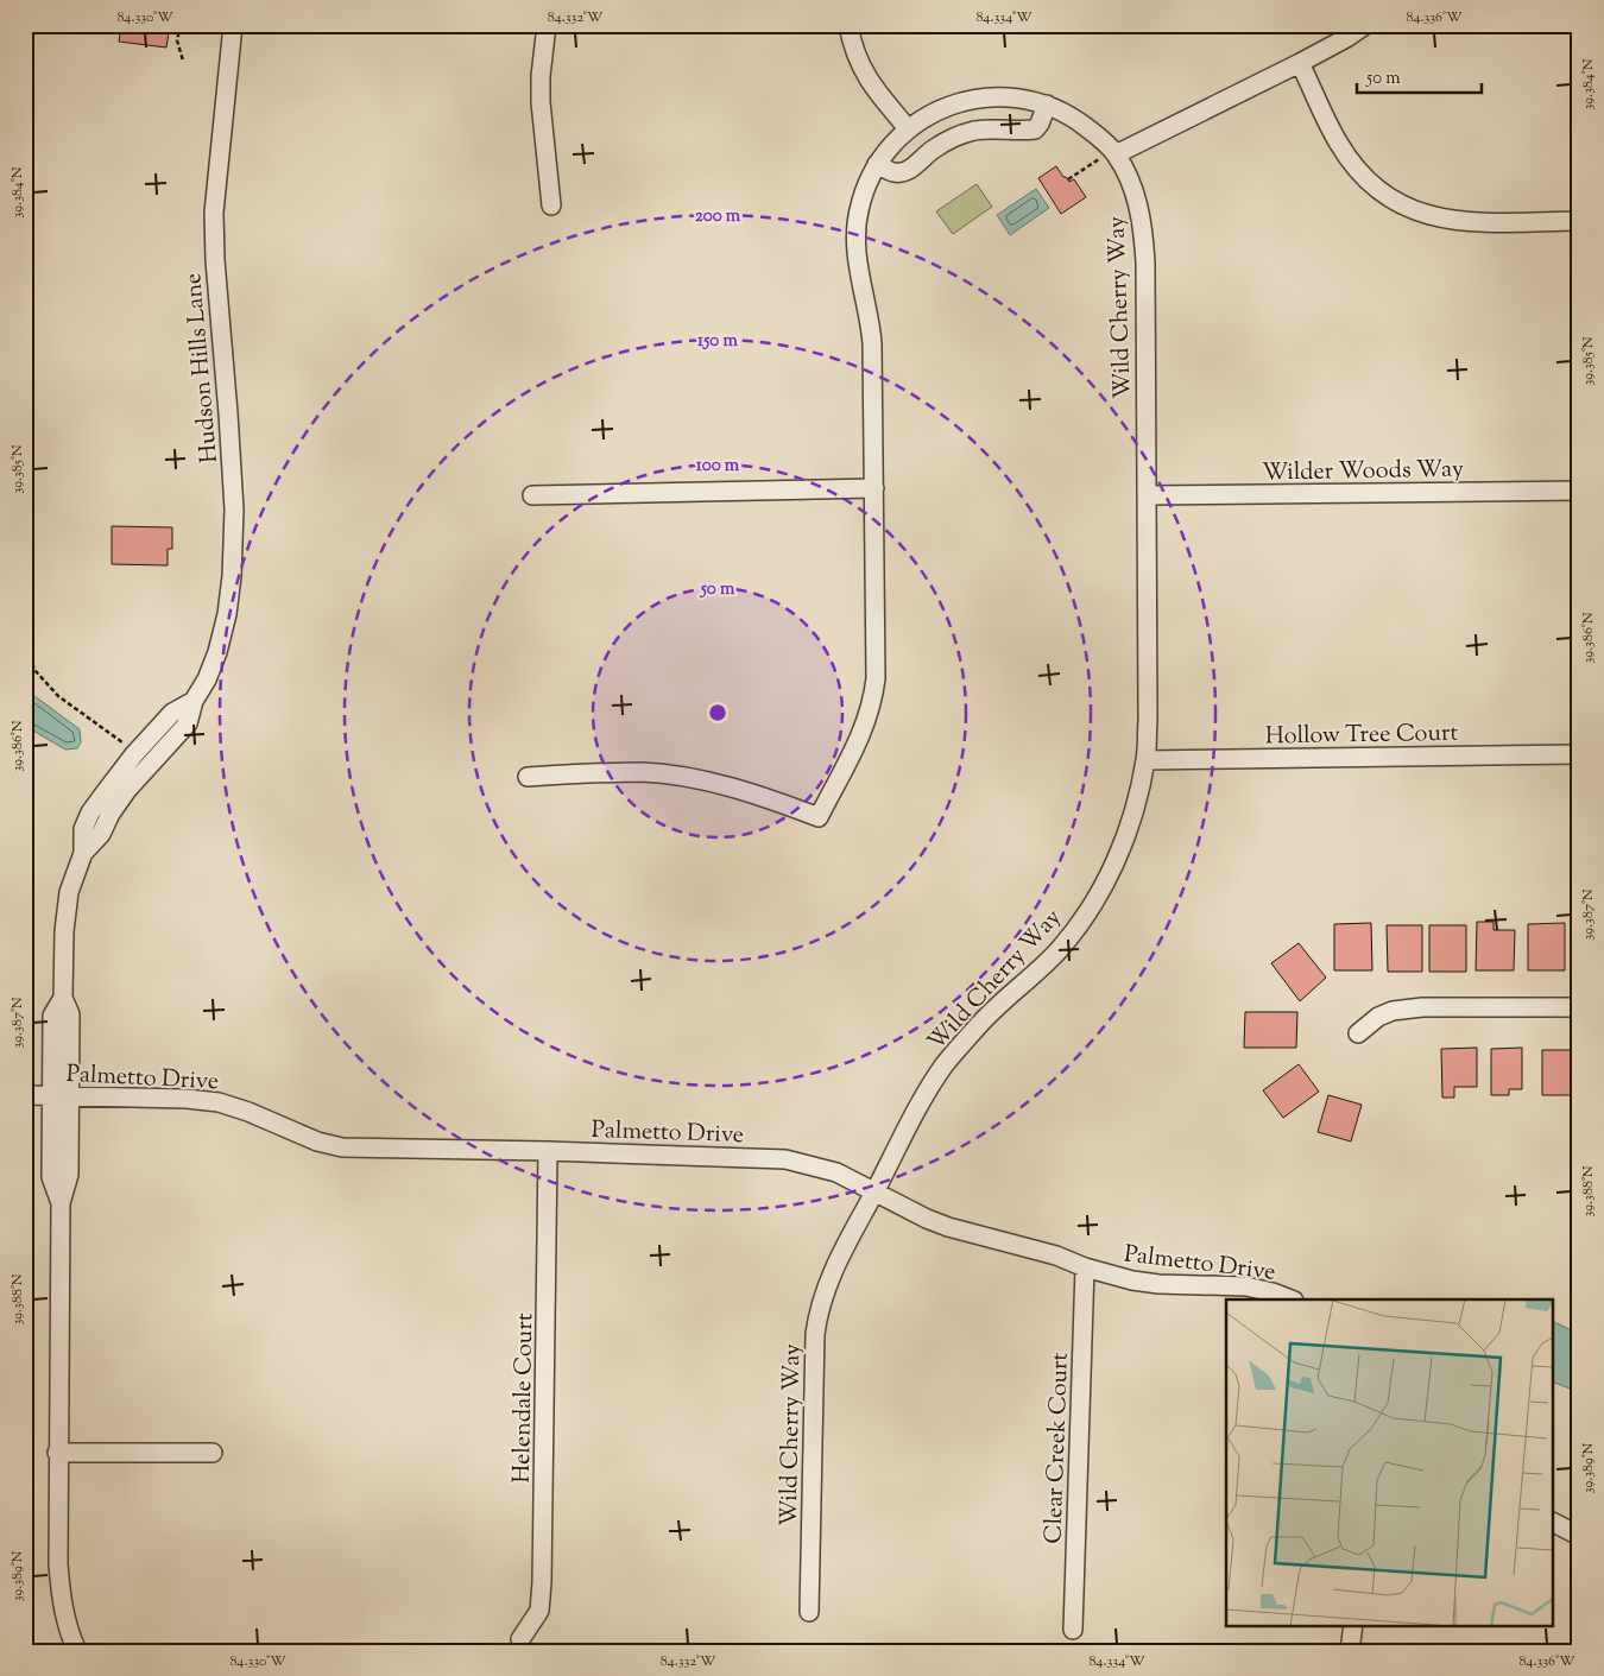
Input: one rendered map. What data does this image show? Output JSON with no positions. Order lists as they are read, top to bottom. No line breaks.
{"streets":{"street":["Wild Cherry Way","Hudson Hills Lane","Wilder Woods Way","Hollow Tree Court","Palmetto Drive","Helendale Court","Clear Creek Court"]},"crossings":[["Wild Cherry Way","Wilder Woods Way"],["Wild Cherry Way","Hollow Tree Court"],["Wild Cherry Way","Palmetto Drive"],["Hudson Hills Lane","Palmetto Drive"],["Palmetto Drive","Helendale Court"],["Palmetto Drive","Clear Creek Court"]],"scale_bar":"50 m","coordinates":["84.330°W","84.332°W","84.334°W","84.336°W","39.384°N","39.385°N","39.386°N","39.387°N","39.388°N","39.389°N"],"rings":["200 m","150 m","100 m","50 m"]}
